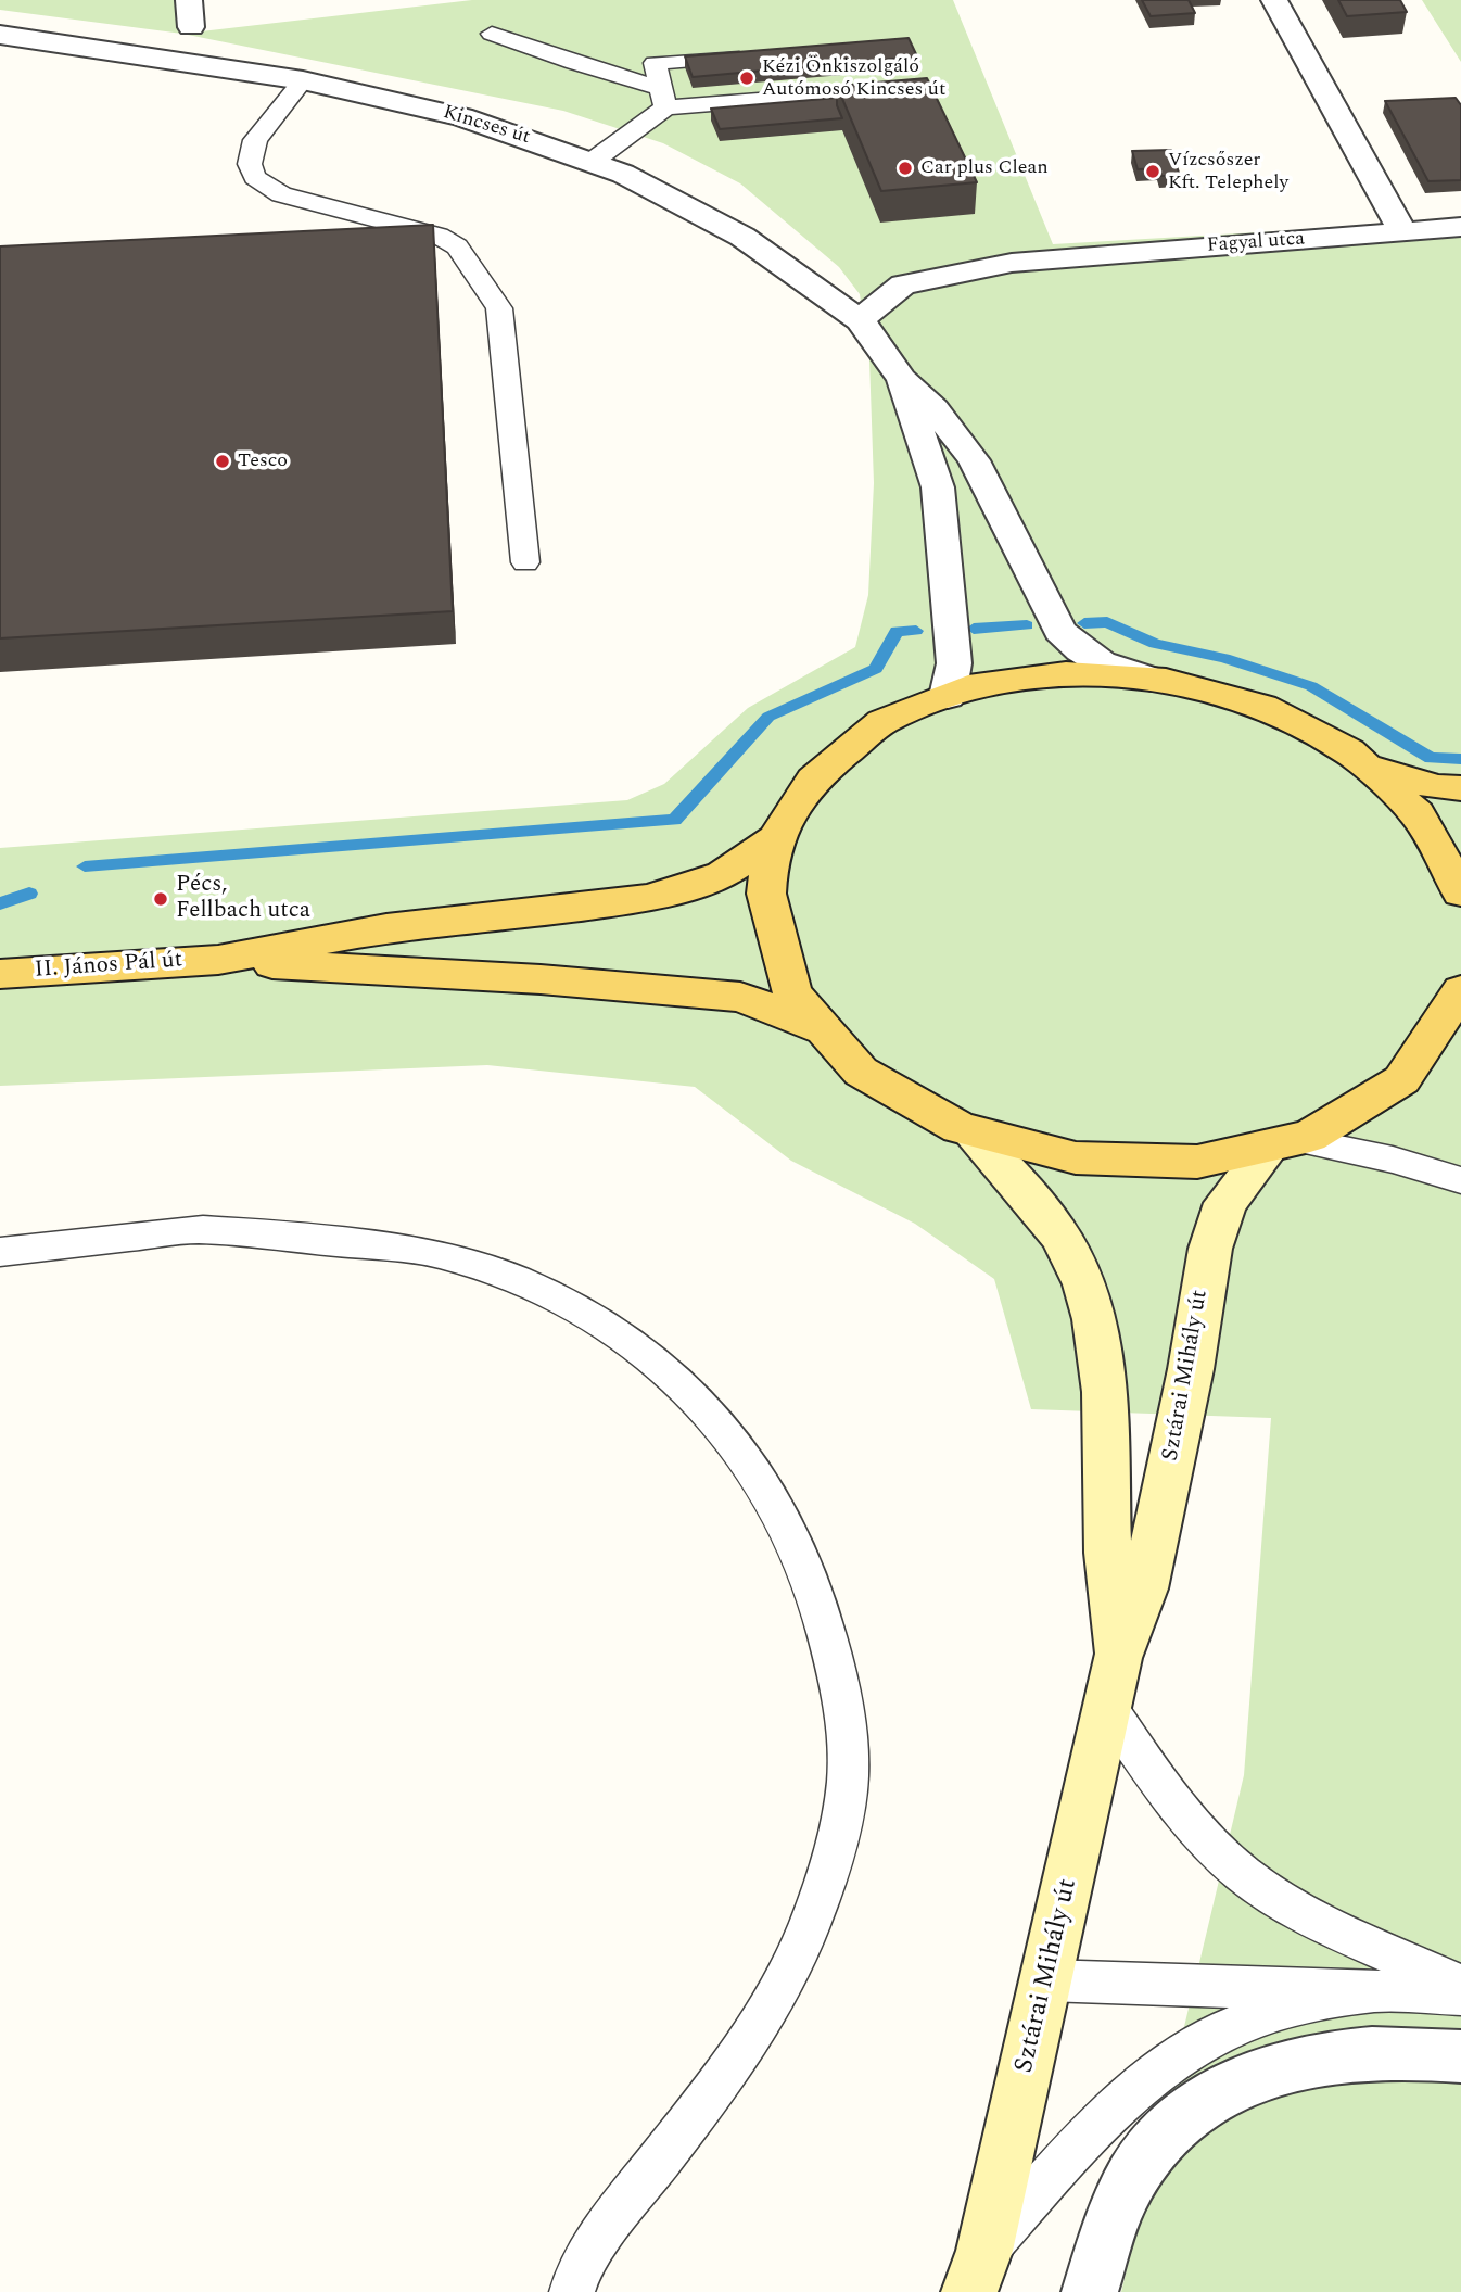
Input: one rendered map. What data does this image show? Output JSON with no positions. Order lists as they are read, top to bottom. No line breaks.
{"streets":{"main road":["II. János Pál út"],"street":["Kincses út","Fagyal utca","Sztárai Mihály út"]},"crossings":[["Kincses út","Fagyal utca"]],"places":["Kézi Önkiszolgáló Autómosó Kincses út","Car plus Clean","Vízcsőszer Kft. Telephely","Tesco","Pécs, Fellbach utca"]}
